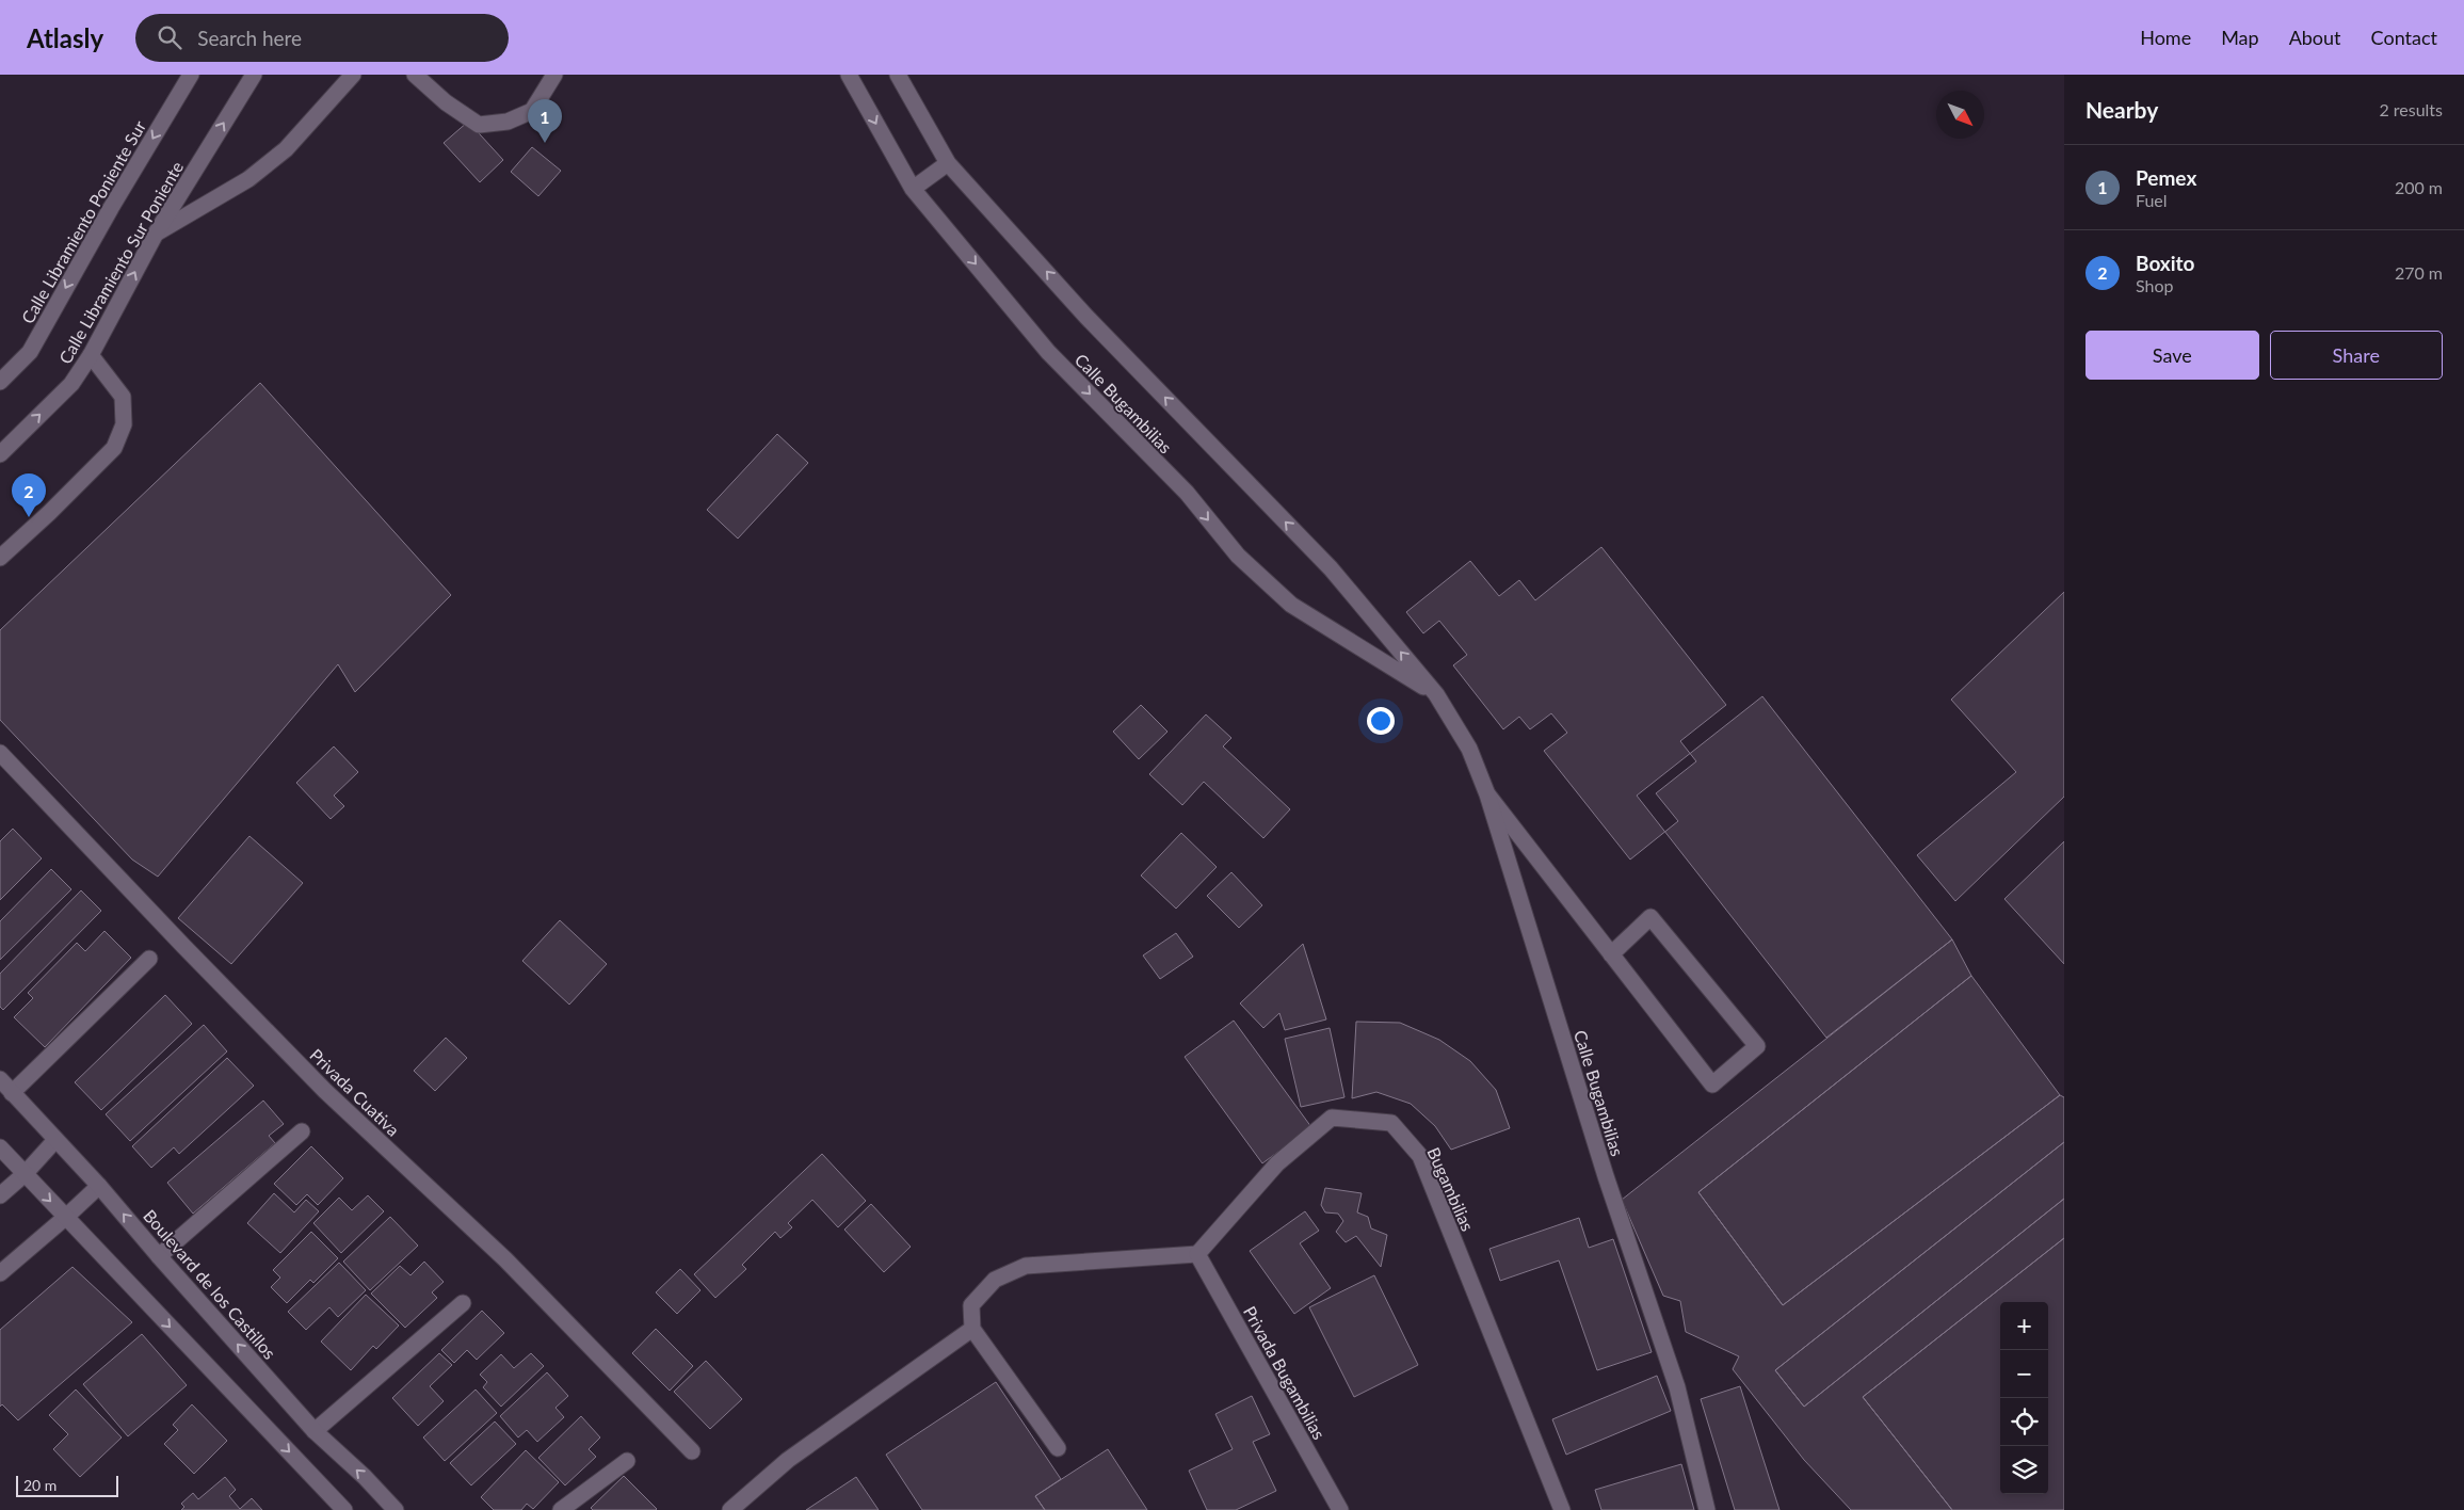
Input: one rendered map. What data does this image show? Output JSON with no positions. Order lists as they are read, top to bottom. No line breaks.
{"streets":{"street":["Calle Libramiento Poniente Sur","Calle Libramiento Sur Poniente","Calle Bugambilias","Privada Cuativa","Bugambilias","Boulevard de los Castillos","Privada Bugambilias"]},"crossings":[["Bugambilias","Privada Bugambilias"]],"scale_bar":"20 m","north":"bottom right","page":{"header":"Atlasly","search":"Search here","nav":["Home","Map","About","Contact"],"heading":["Nearby","2 results"],"pins":["1","2"],"list":[{"mark":"1","name":"Pemex","note":"Fuel","value":"200 m"},{"mark":"2","name":"Boxito","note":"Shop","value":"270 m"}],"buttons":["Save","Share"],"map_buttons":["+","−"],"scale":"20 m"}}
